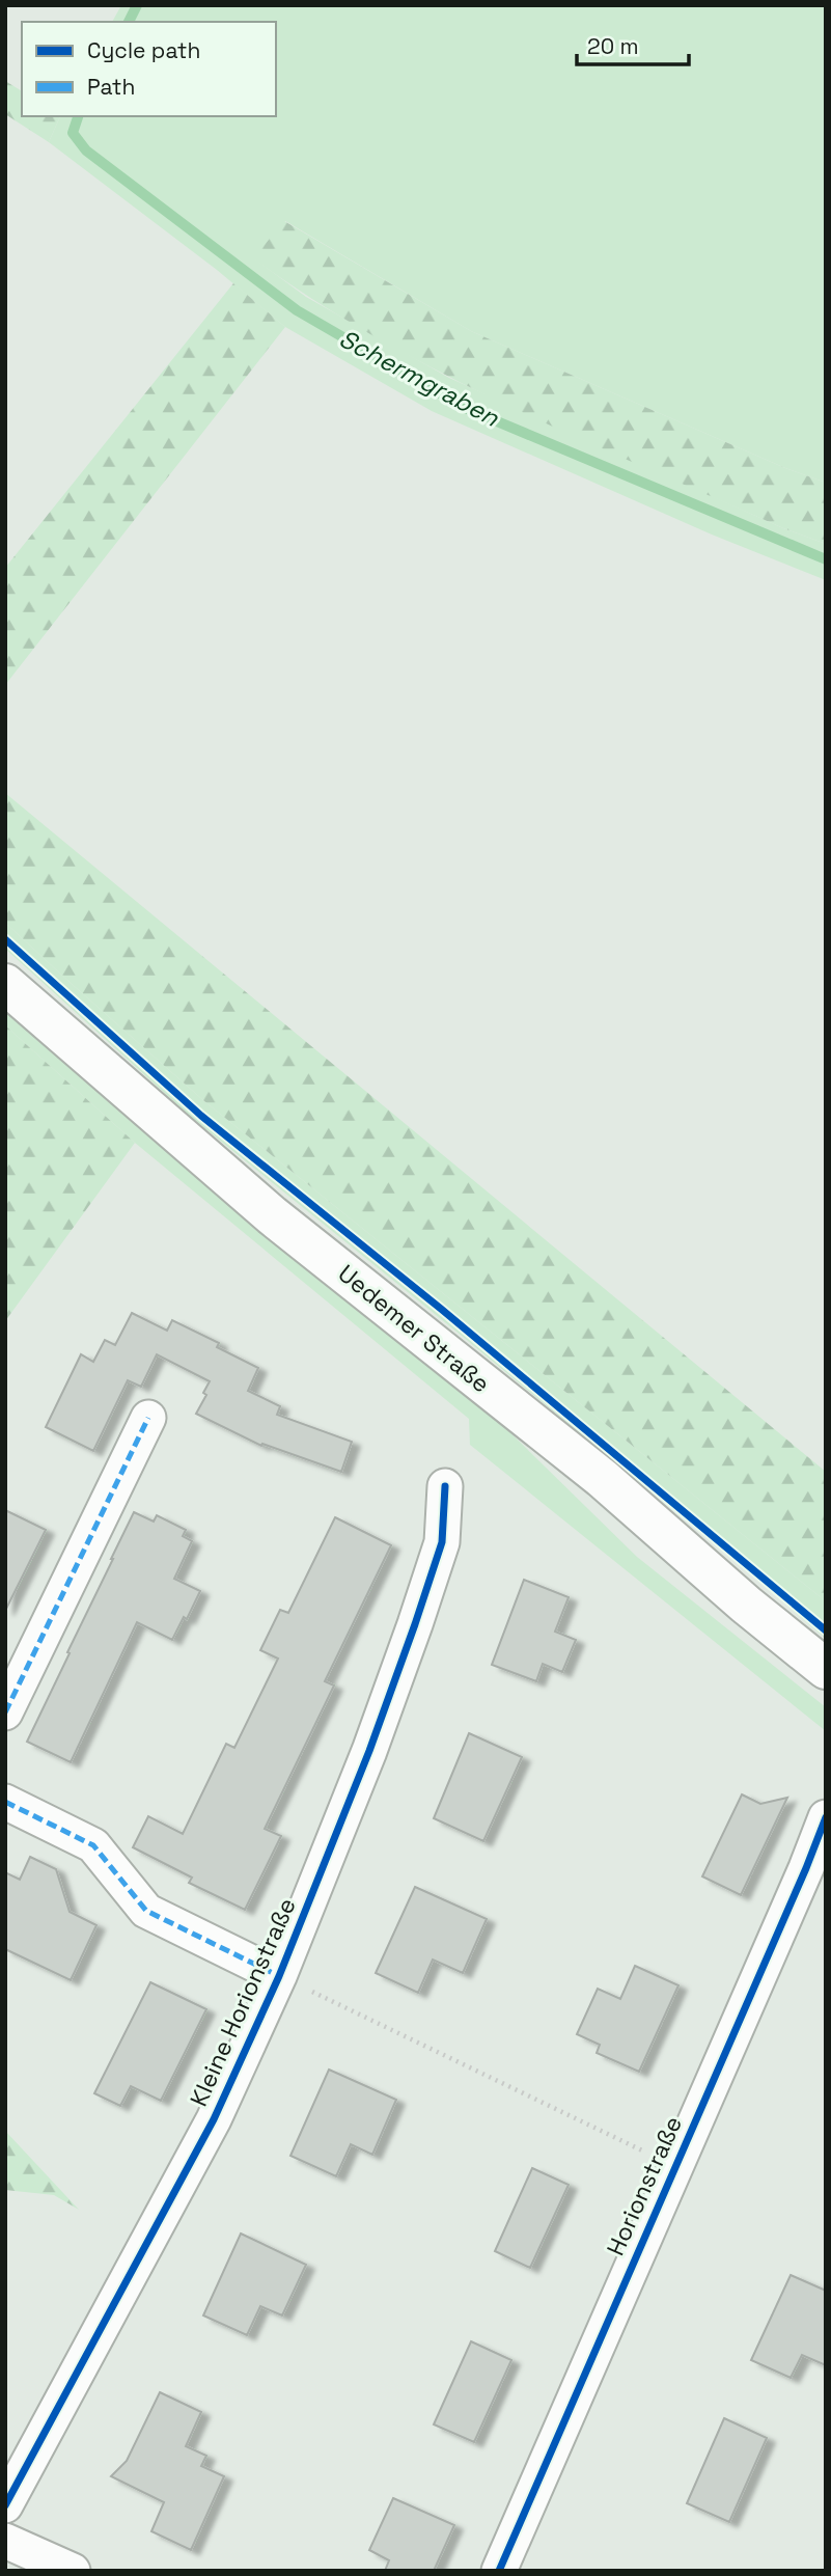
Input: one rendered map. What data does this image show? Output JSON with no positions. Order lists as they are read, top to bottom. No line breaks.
{"streets":{"main road":["Uedemer Straße"],"street":["Kleine Horionstraße","Horionstraße"]},"crossings":[["Kleine Horionstraße","Horionstraße"]],"water":["Schermgraben"],"legend":["Cycle path","Path"],"scale_bar":"20 m"}
